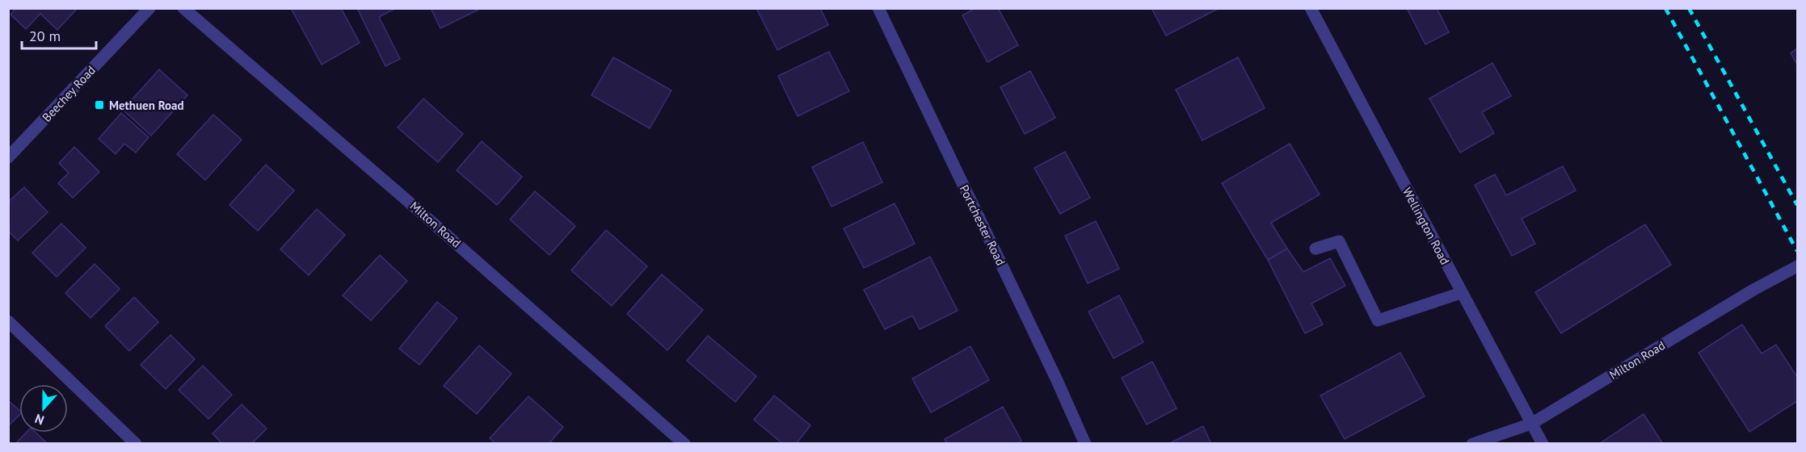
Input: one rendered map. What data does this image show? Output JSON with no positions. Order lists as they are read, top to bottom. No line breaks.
{"streets":{"street":["Beechey Road","Milton Road","Portchester Road","Wellington Road"]},"crossings":[["Milton Road","Wellington Road"]],"places":{"transit":["Methuen Road"]},"scale_bar":"20 m","north":"bottom"}
